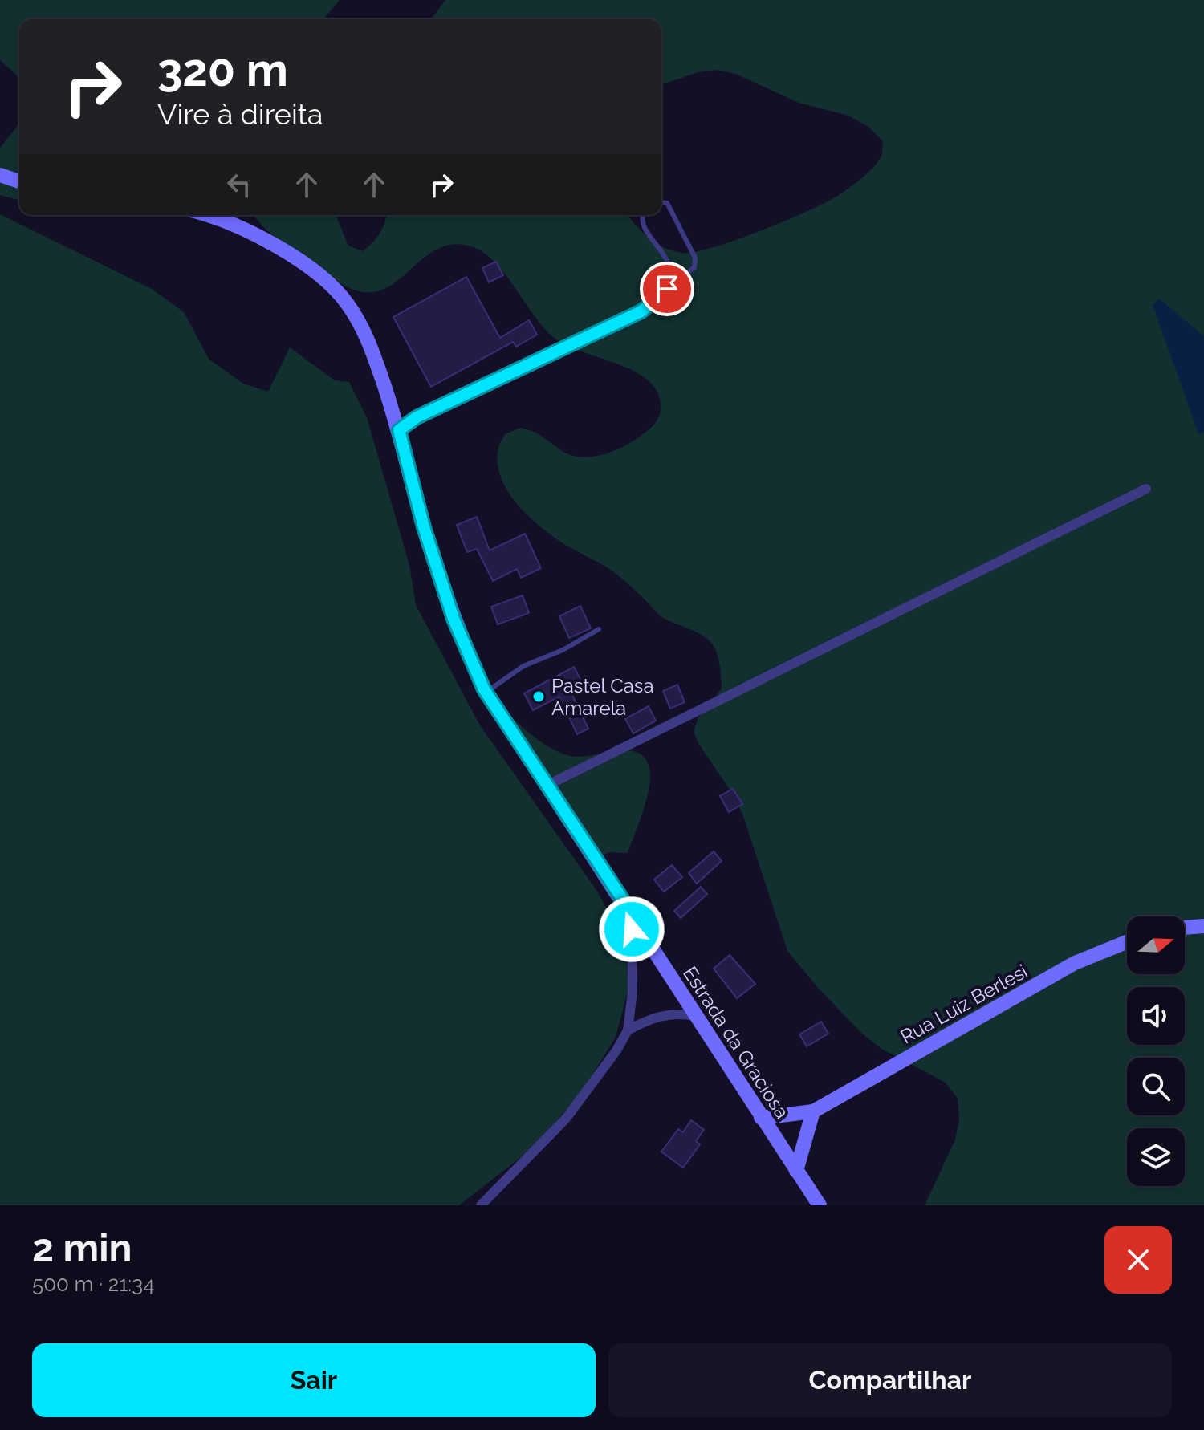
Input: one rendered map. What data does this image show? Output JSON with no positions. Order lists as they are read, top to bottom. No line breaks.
{"streets":{"main road":["Rua Luiz Berlesi","Estrada da Graciosa"]},"crossings":[["Rua Luiz Berlesi","Estrada da Graciosa"]],"places":["Pastel Casa Amarela"],"north":"right","page":{"turn":["320 m","Vire à direita"],"heading":["2 min","500 m · 21:34"],"buttons":["Sair","Compartilhar"]}}
